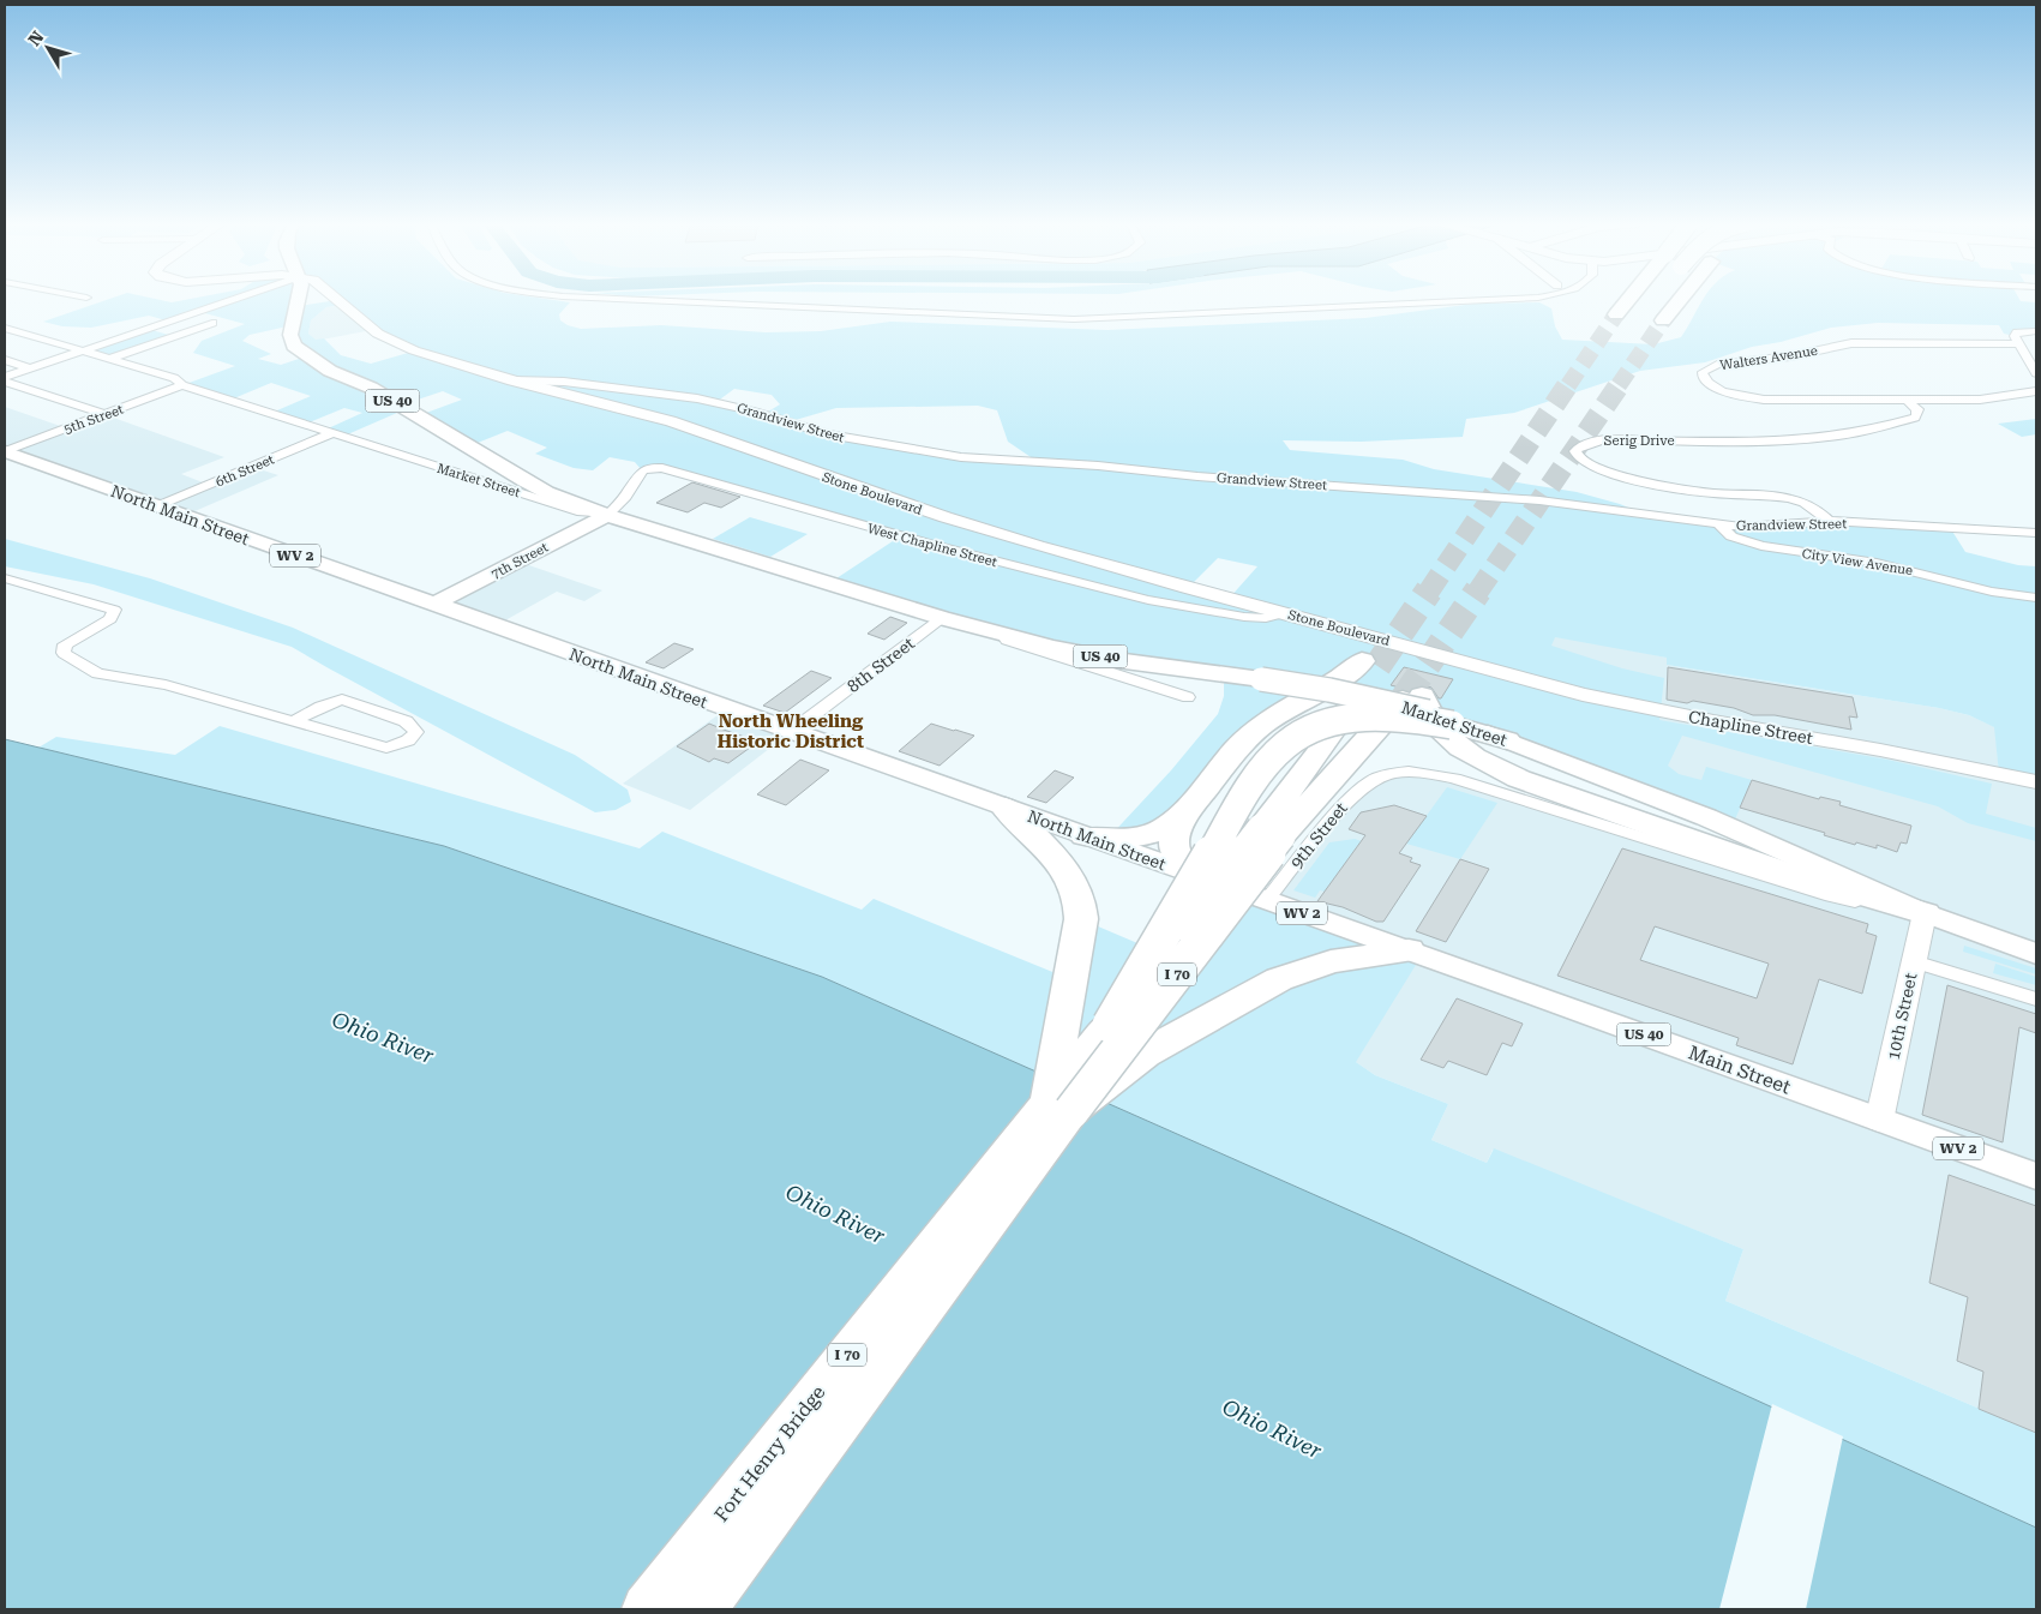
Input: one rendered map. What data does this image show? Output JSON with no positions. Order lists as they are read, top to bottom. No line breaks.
{"streets":{"highway":["US 40","I 70","Fort Henry Bridge"],"main road":["Market Street","North Main Street","WV 2","7th Street","Main Street"],"street":["Walters Avenue","5th Street","Grandview Street","Serig Drive","6th Street","Stone Boulevard","West Chapline Street","City View Avenue","8th Street","Chapline Street","9th Street","10th Street"]},"crossings":[["Walters Avenue","Serig Drive"],["US 40","Market Street"],["US 40","North Main Street"],["US 40","West Chapline Street"],["US 40","7th Street"],["US 40","I 70"],["US 40","Main Street"],["US 40","Fort Henry Bridge"],["5th Street","Market Street"],["5th Street","North Main Street"],["Grandview Street","Serig Drive"],["Grandview Street","Stone Boulevard"],["Grandview Street","City View Avenue"],["6th Street","Market Street"],["6th Street","North Main Street"],["Market Street","West Chapline Street"],["Market Street","7th Street"],["Market Street","8th Street"],["Market Street","9th Street"],["Market Street","I 70"],["Market Street","10th Street"],["Stone Boulevard","West Chapline Street"],["Stone Boulevard","Chapline Street"],["North Main Street","7th Street"],["North Main Street","8th Street"],["North Main Street","9th Street"],["North Main Street","Main Street"],["West Chapline Street","7th Street"],["I 70","10th Street"],["I 70","Fort Henry Bridge"],["10th Street","Main Street"]],"districts":["North Wheeling Historic District"],"water":["Ohio River"],"north":"top left"}
